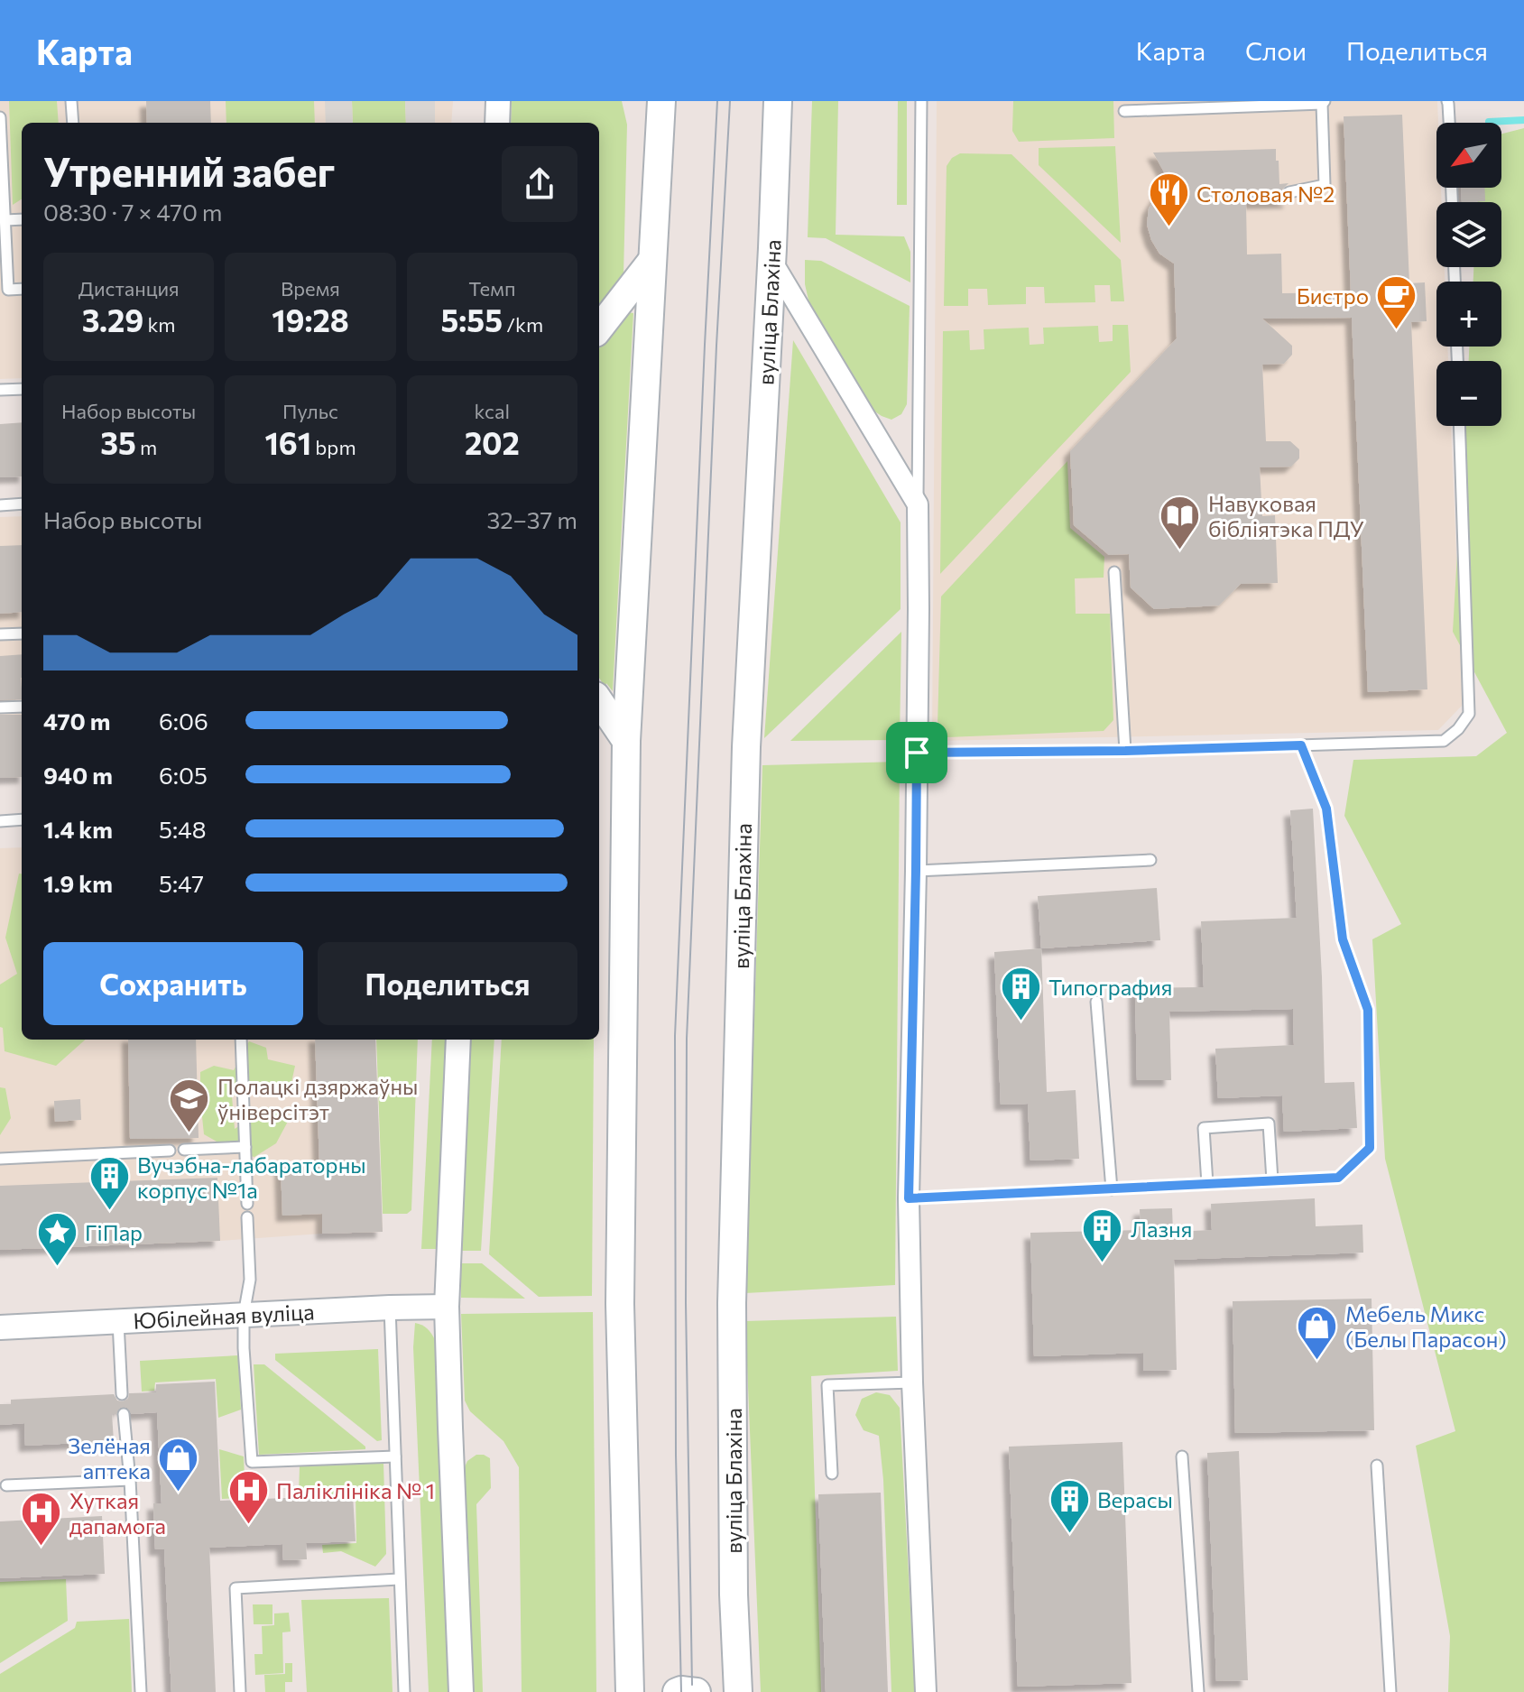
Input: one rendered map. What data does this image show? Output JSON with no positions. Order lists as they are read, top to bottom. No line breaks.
{"streets":{"main road":["вуліца Блахіна"],"street":["Юбілейная вуліца"]},"places":{"restaurant":["Столовая №2"],"cafe":["Бистро"],"library":["Навуковая бібліятэка ПДУ"],"building":["Типография","Вучэбна-лабараторны корпус №1а","Лазня","Верасы"],"school or university":["Полацкі дзяржаўны ўніверсітэт"],"place":["ГіПар"],"shop":["Мебель Микс (Белы Парасон)","Зелёная аптека"],"hospital":["Паліклініка № 1","Хуткая дапамога"]},"north":"bottom left","page":{"header":"Карта","nav":["Карта","Слои","Поделиться"],"map_buttons":["+","−"],"heading":["Утренний забег","08:30 · 7 × 470 m"],"stats":[["Дистанция","3.29 km"],["Время","19:28"],["Темп","5:55 /km"],["Набор высоты","35 m"],["Пульс","161 bpm"],["kcal","202"]],"chart":["Набор высоты","32–37 m"],"list":[{"name":"470 m","note":"6:06"},{"name":"940 m","note":"6:05"},{"name":"1.4 km","note":"5:48"},{"name":"1.9 km","note":"5:47"}],"buttons":["Сохранить","Поделиться"]}}
